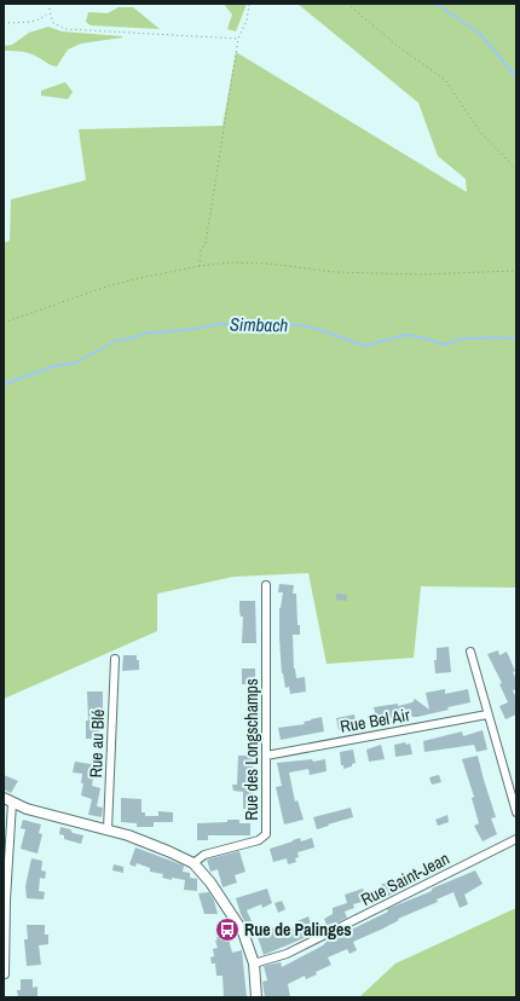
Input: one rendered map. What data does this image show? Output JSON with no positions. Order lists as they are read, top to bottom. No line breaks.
{"streets":{"street":["Rue Bel Air","Rue au Blé","Rue des Longschamps","Rue Saint-Jean"]},"crossings":[["Rue Bel Air","Rue des Longschamps"]],"water":["Simbach"],"places":{"bus stop":["Rue de Palinges"]}}
